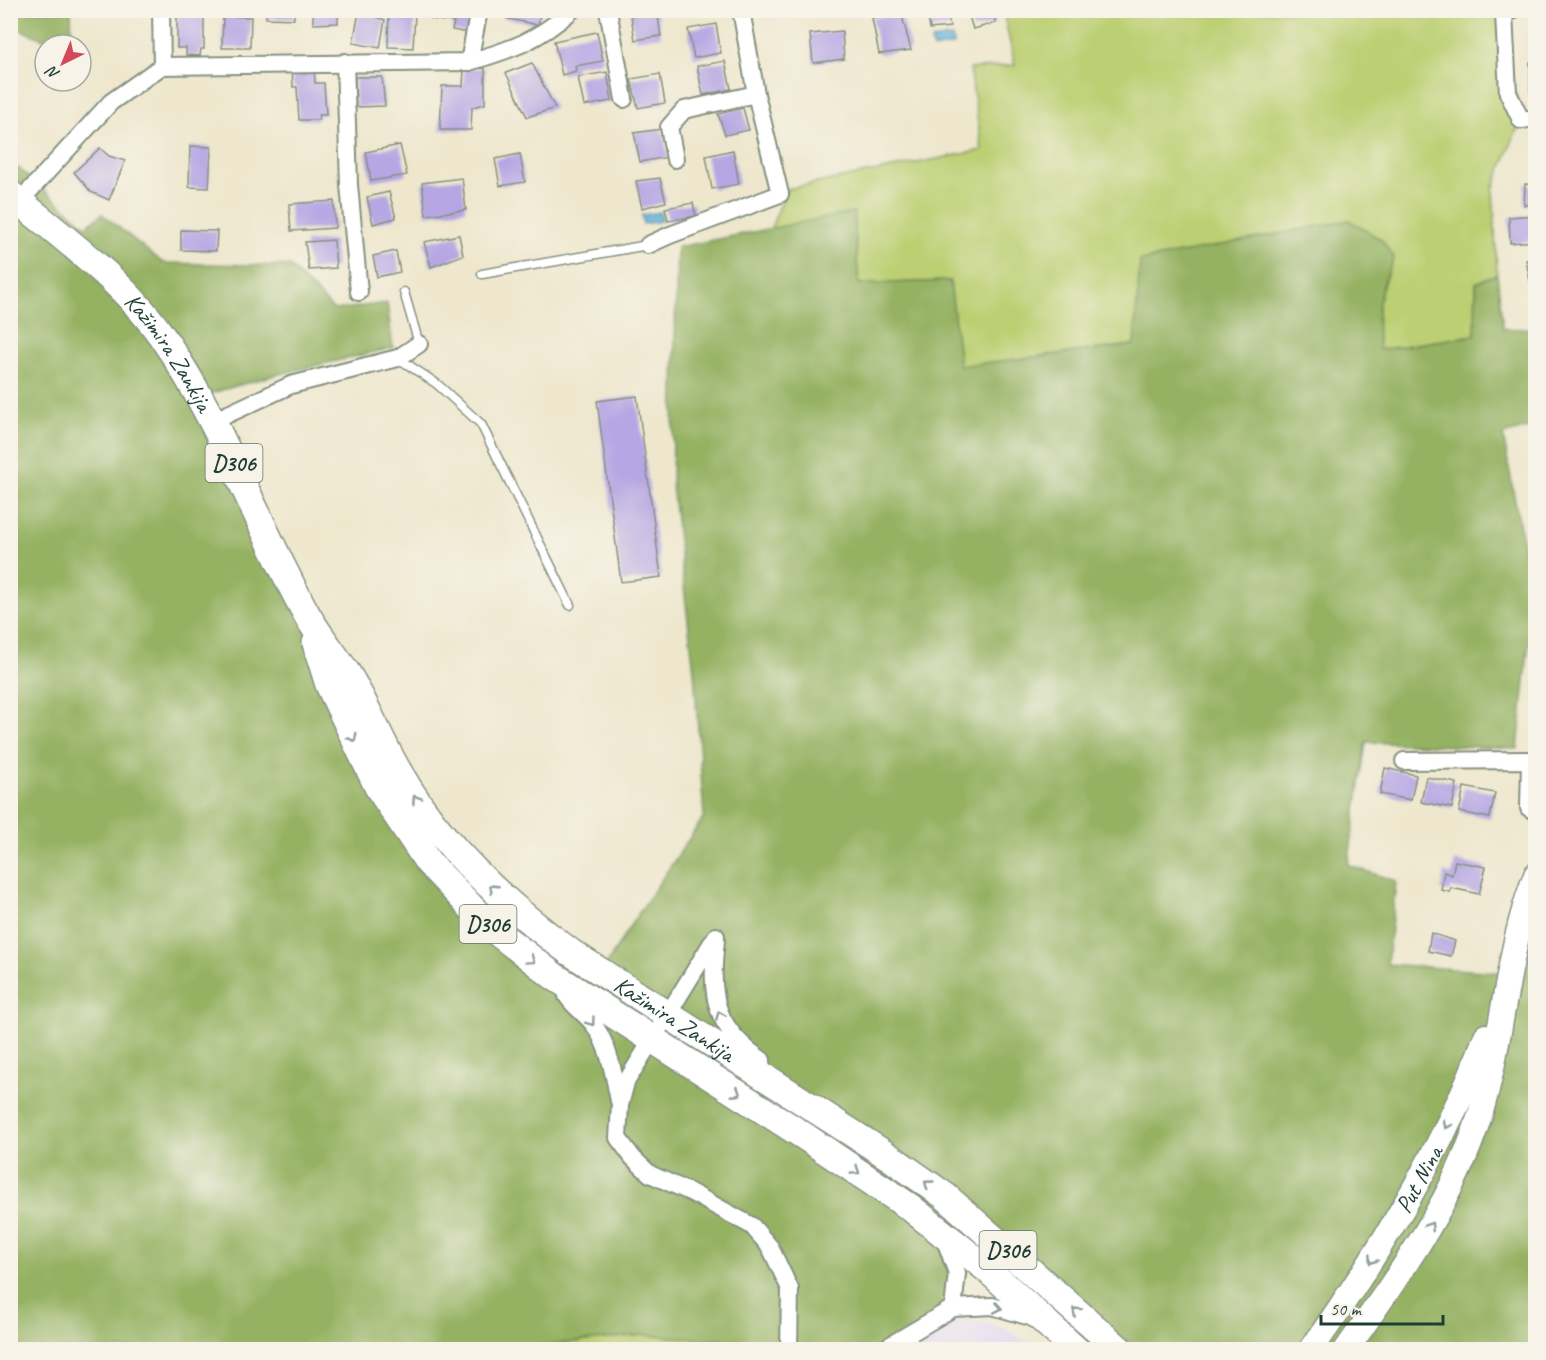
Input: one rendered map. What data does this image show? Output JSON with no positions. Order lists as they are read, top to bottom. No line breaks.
{"streets":{"main road":["Kažimira Zankija","D306","Put Nina"]},"scale_bar":"50 m","north":"bottom left"}
